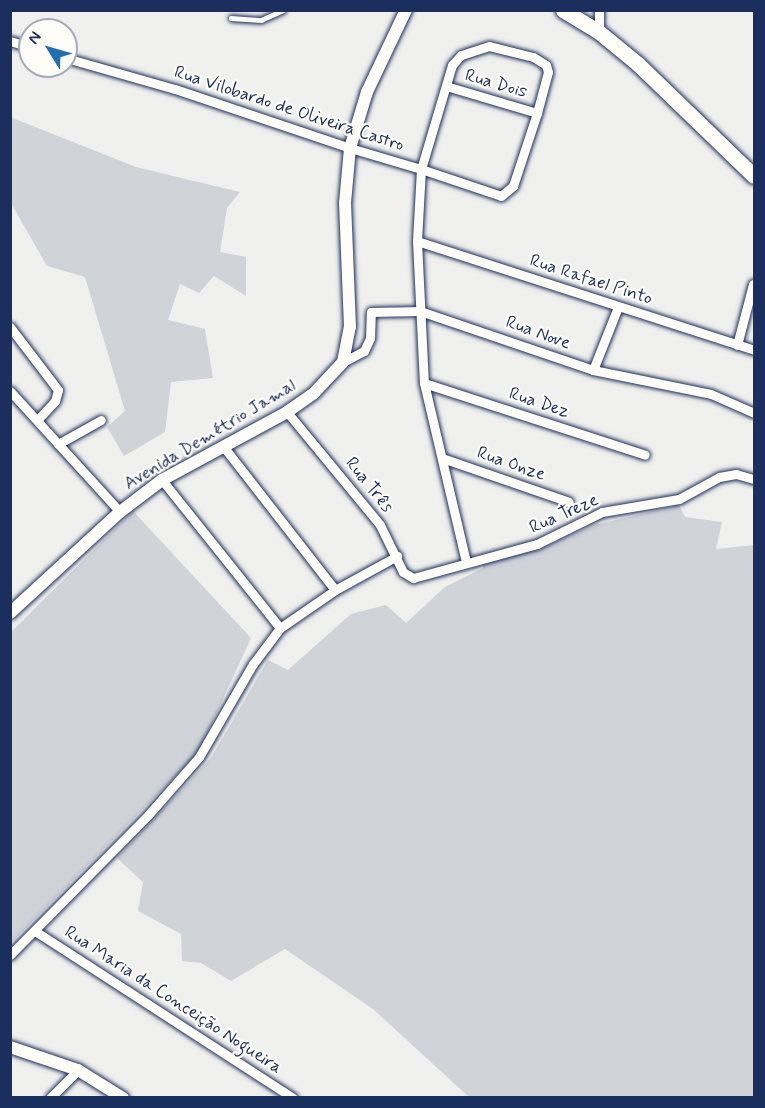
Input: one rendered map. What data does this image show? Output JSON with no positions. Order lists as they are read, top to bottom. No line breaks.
{"streets":{"street":["Rua Dois","Rua Vilobardo de Oliveira Castro","Rua Rafael Pinto","Rua Nove","Rua Dez","Avenida Demétrio Jamal","Rua Onze","Rua Três","Rua Treze","Rua Maria da Conceição Nogueira"]},"crossings":[["Rua Dois","Rua Vilobardo de Oliveira Castro"],["Rua Nove","Avenida Demétrio Jamal"],["Avenida Demétrio Jamal","Rua Três"],["Rua Três","Rua Treze"]],"north":"top left"}
